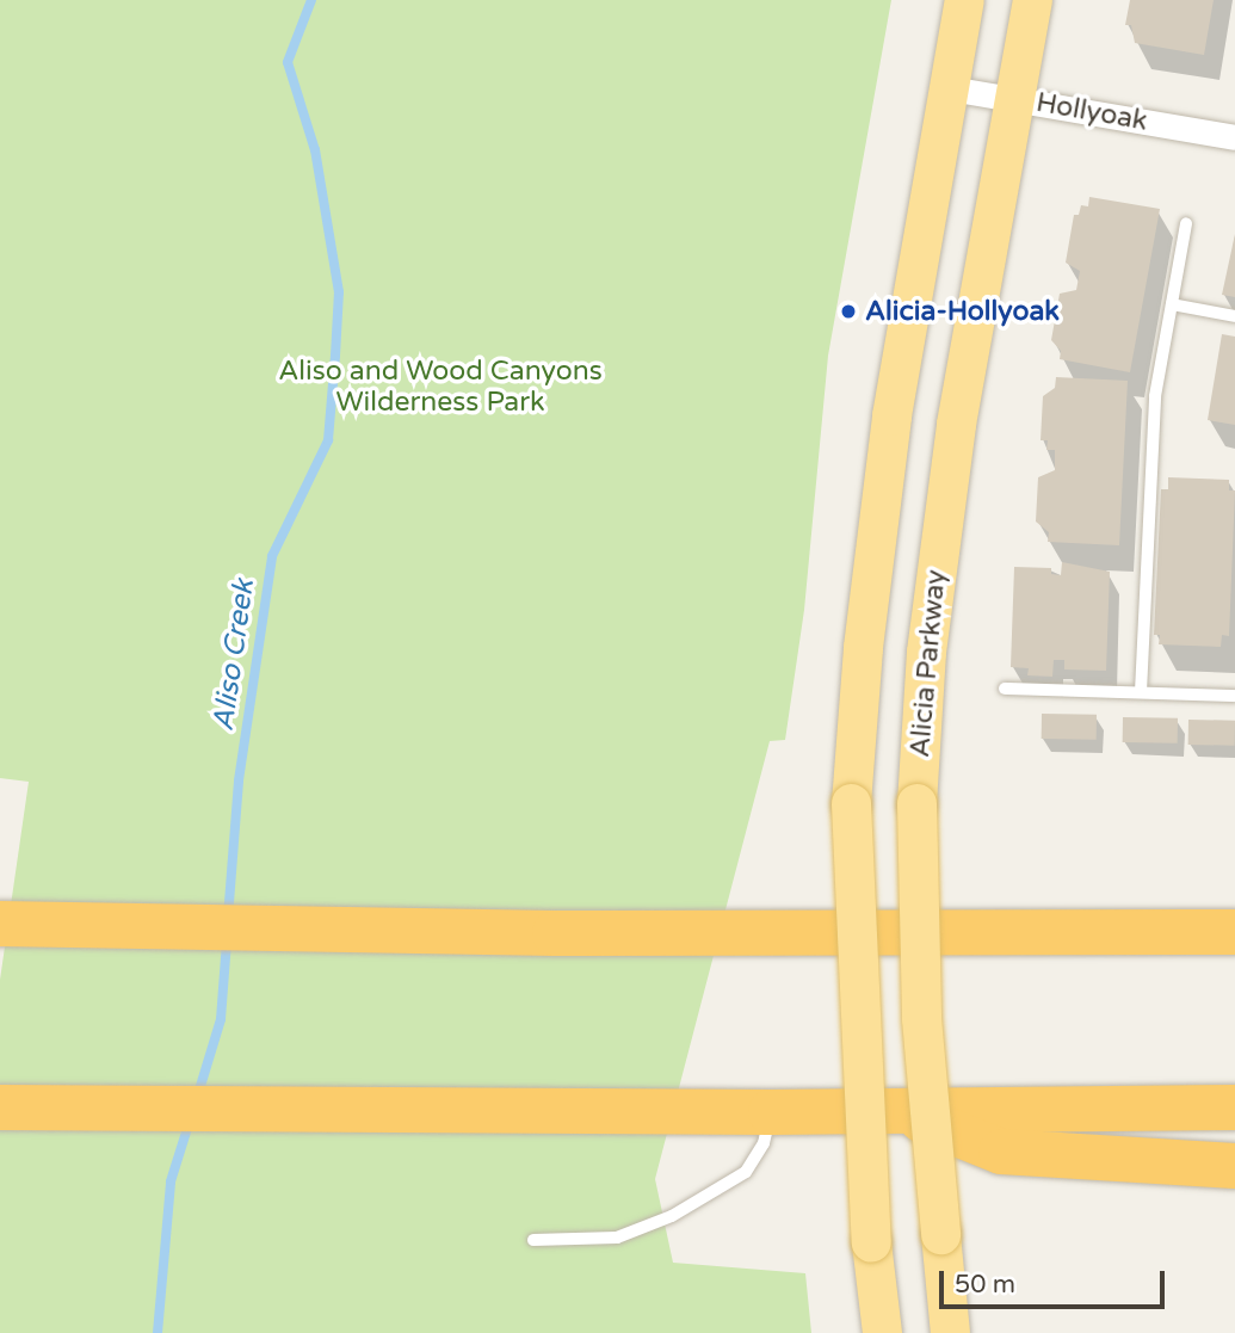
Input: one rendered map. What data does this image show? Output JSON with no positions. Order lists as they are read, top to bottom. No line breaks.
{"streets":{"main road":["Alicia Parkway"],"street":["Hollyoak"]},"crossings":[["Hollyoak","Alicia Parkway"]],"water":["Aliso Creek"],"parks":["Aliso and Wood Canyons Wilderness Park"],"places":["Alicia-Hollyoak"],"scale_bar":"50 m"}
